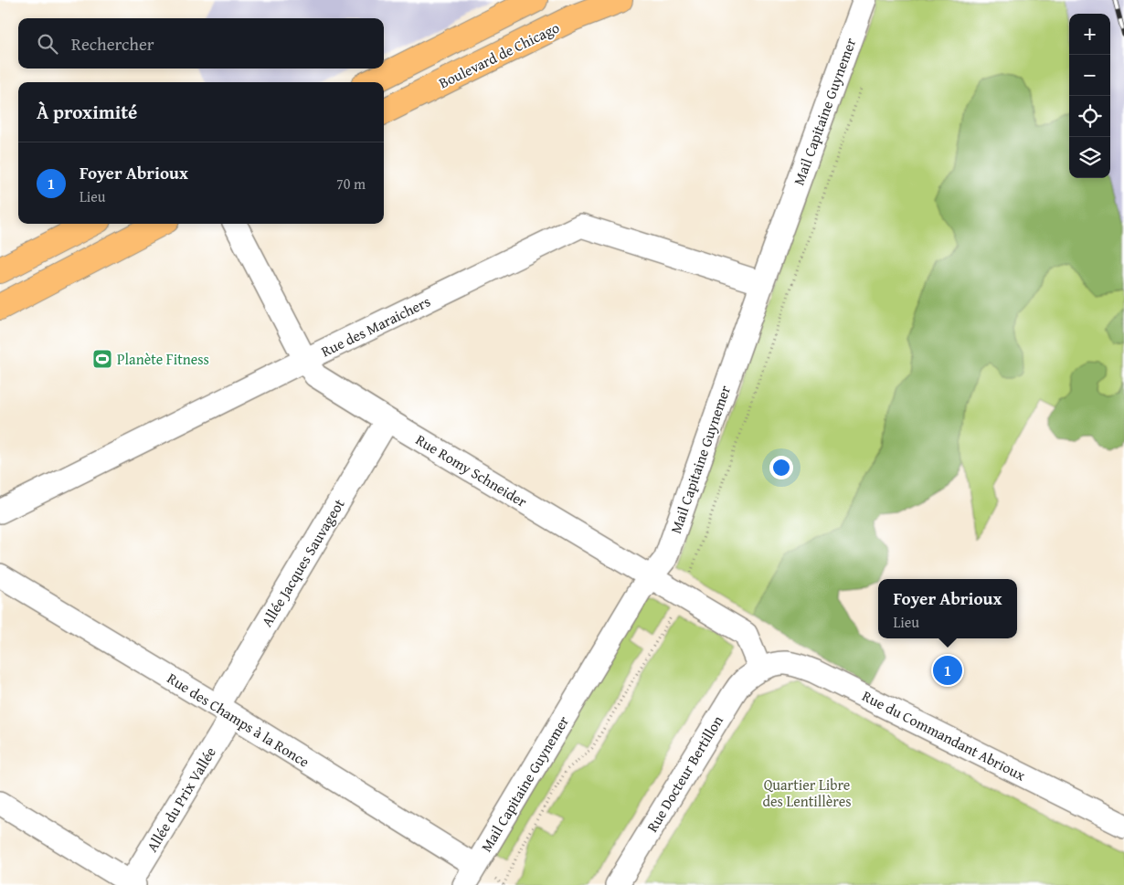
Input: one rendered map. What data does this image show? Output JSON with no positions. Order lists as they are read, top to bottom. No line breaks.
{"streets":{"main road":["Boulevard de Chicago"],"street":["Mail Capitaine Guynemer","Rue des Maraichers","Rue Romy Schneider","Allée Jacques Sauvageot","Rue des Champs à la Ronce","Rue du Commandant Abrioux","Rue Docteur Bertillon","Allée du Prix Vallée"]},"crossings":[["Mail Capitaine Guynemer","Rue des Maraichers"],["Mail Capitaine Guynemer","Rue Romy Schneider"],["Mail Capitaine Guynemer","Rue des Champs à la Ronce"],["Rue des Maraichers","Rue Romy Schneider"],["Rue Romy Schneider","Allée Jacques Sauvageot"],["Rue Romy Schneider","Rue du Commandant Abrioux"],["Rue Romy Schneider","Rue Docteur Bertillon"],["Allée Jacques Sauvageot","Rue des Champs à la Ronce"],["Allée Jacques Sauvageot","Allée du Prix Vallée"],["Rue des Champs à la Ronce","Allée du Prix Vallée"],["Rue du Commandant Abrioux","Rue Docteur Bertillon"]],"parks":["Quartier Libre des Lentillères"],"places":{"sports":["Planète Fitness"]},"page":{"map_buttons":["+","−"],"search":"Rechercher","heading":"À proximité","list":[{"mark":"1","name":"Foyer Abrioux","note":"Lieu","value":"70 m"}],"popup":["Foyer Abrioux","Lieu"],"pins":"1"}}
